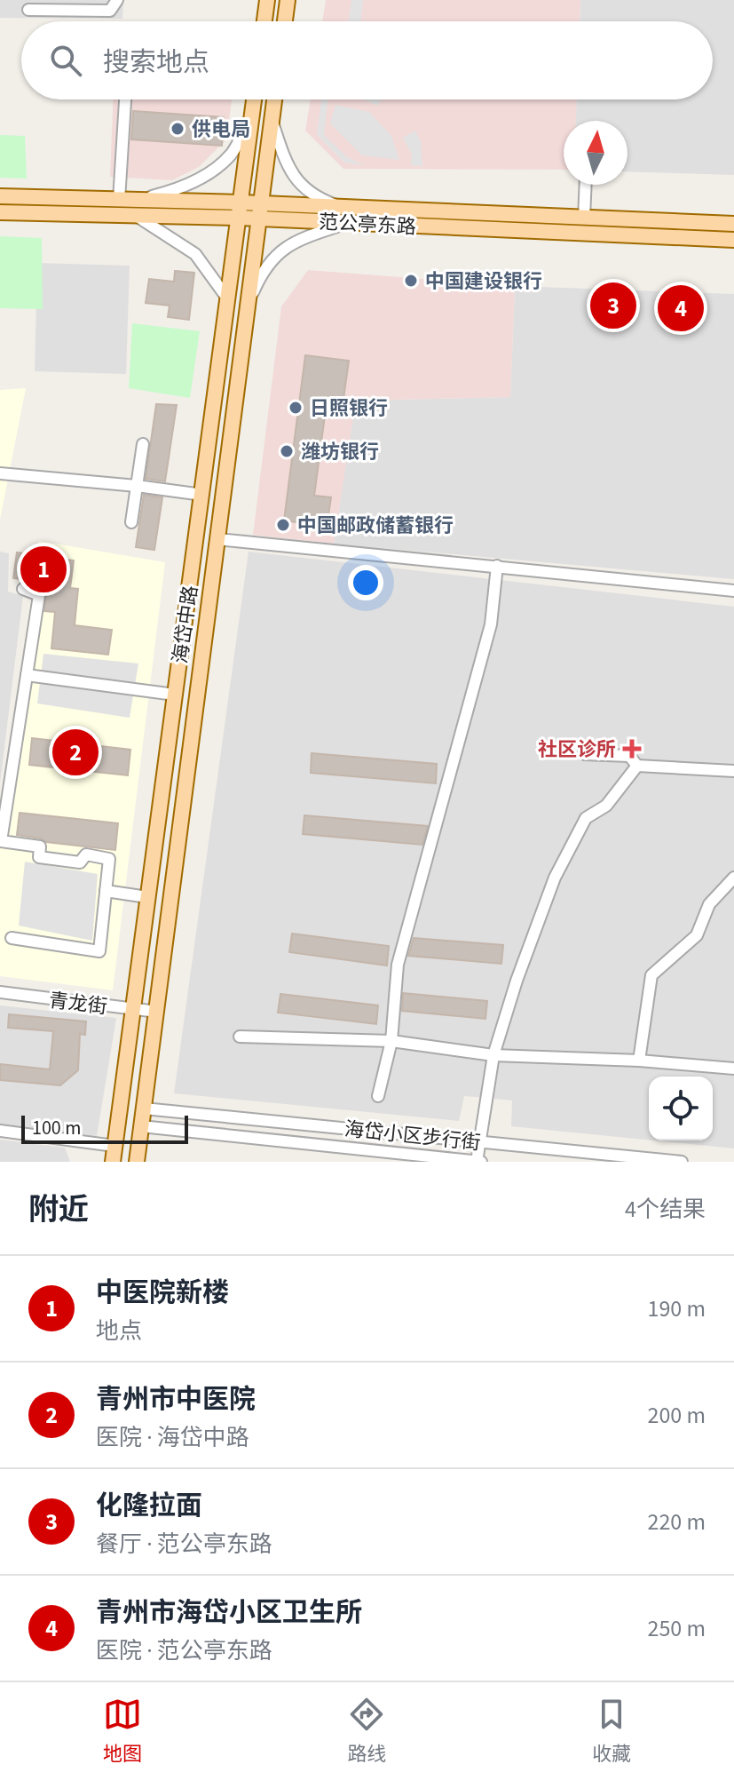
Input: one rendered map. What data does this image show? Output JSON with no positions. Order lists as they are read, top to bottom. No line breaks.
{"streets":{"main road":["范公亭东路","海岱中路"],"street":["青龙街","海岱小区步行街"]},"crossings":[["范公亭东路","海岱中路"],["海岱中路","青龙街"],["海岱中路","海岱小区步行街"]],"places":{"other":["供电局","中国建设银行","日照银行","潍坊银行","中国邮政储蓄银行"],"health":["社区诊所"]},"scale_bar":"100 m","north":"top","page":{"search":"搜索地点","pins":["3","4","1","2"],"scale":"100 m","heading":["附近","4个结果"],"list":[{"mark":"1","name":"中医院新楼","note":"地点","value":"190 m"},{"mark":"2","name":"青州市中医院","note":"医院 · 海岱中路","value":"200 m"},{"mark":"3","name":"化隆拉面","note":"餐厅 · 范公亭东路","value":"220 m"},{"mark":"4","name":"青州市海岱小区卫生所","note":"医院 · 范公亭东路","value":"250 m"}],"nav":["地图","路线","收藏"]}}
